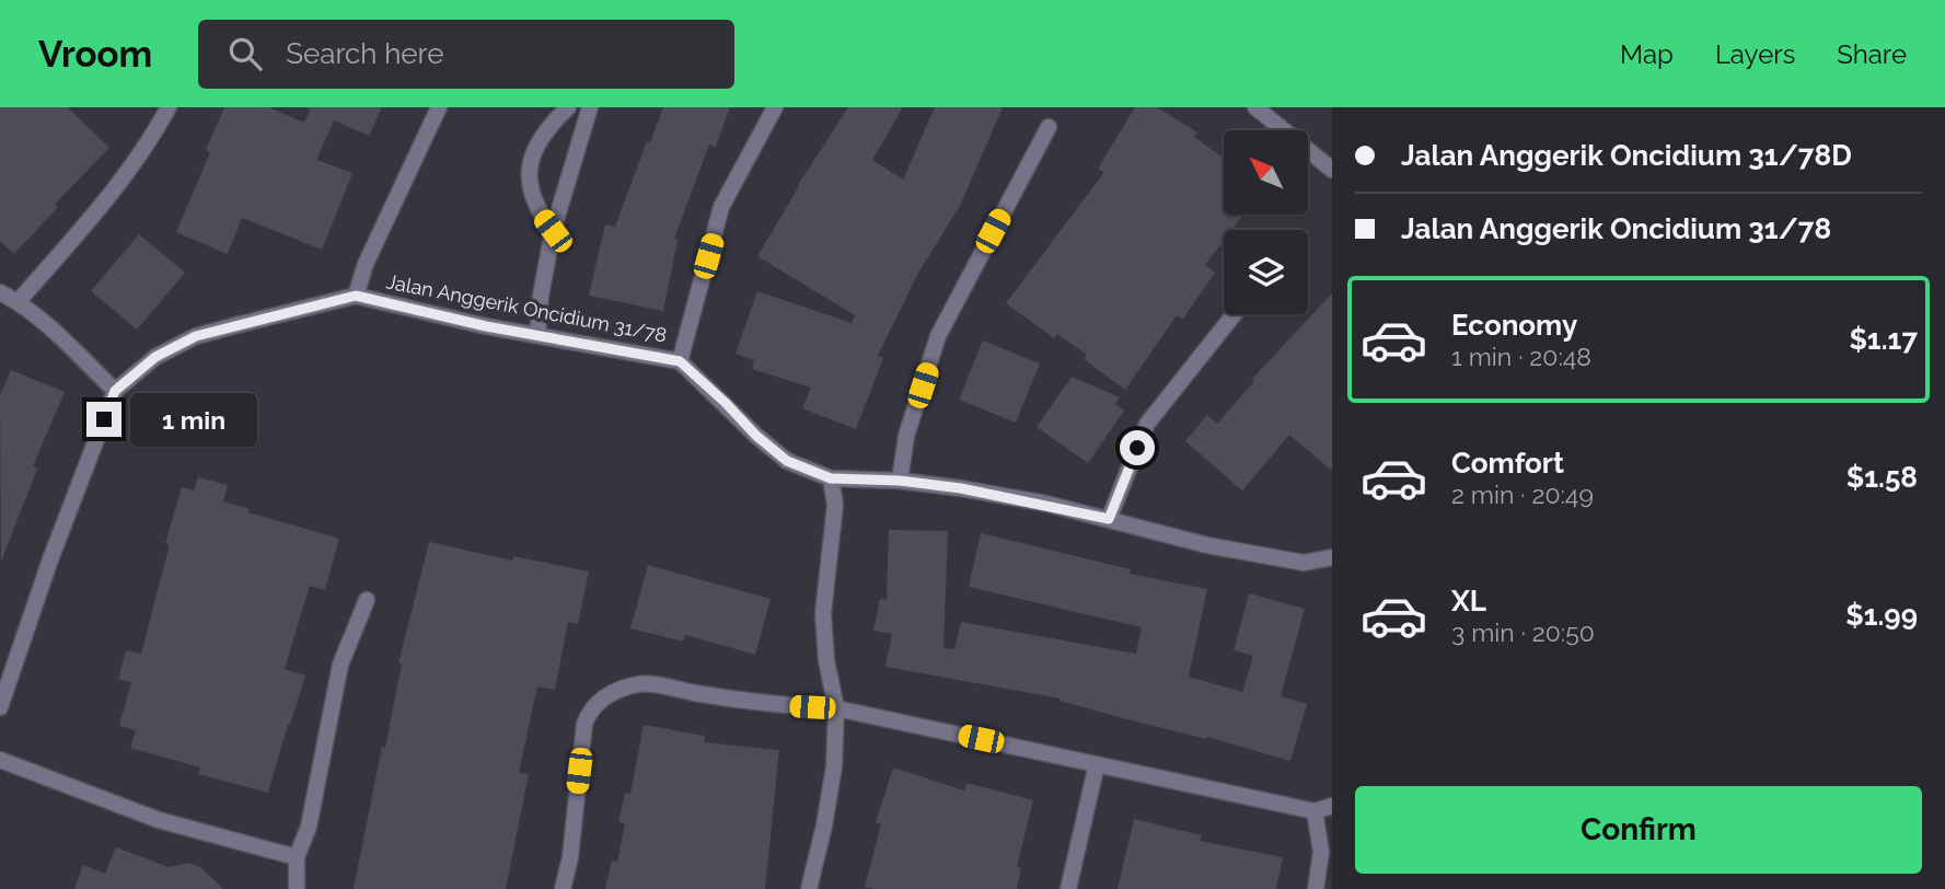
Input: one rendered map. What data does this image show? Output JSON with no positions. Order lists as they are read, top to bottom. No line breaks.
{"streets":{"street":["Jalan Anggerik Oncidium 31/78"]},"north":"top left","page":{"header":"Vroom","search":"Search here","nav":["Map","Layers","Share"],"banner":["Jalan Anggerik Oncidium 31/78D","Jalan Anggerik Oncidium 31/78"],"list":[{"name":"Economy","note":"1 min · 20:48","value":"$1.17"},{"name":"Comfort","note":"2 min · 20:49","value":"$1.58"},{"name":"XL","note":"3 min · 20:50","value":"$1.99"}],"bubble":"1 min","buttons":"Confirm"}}
